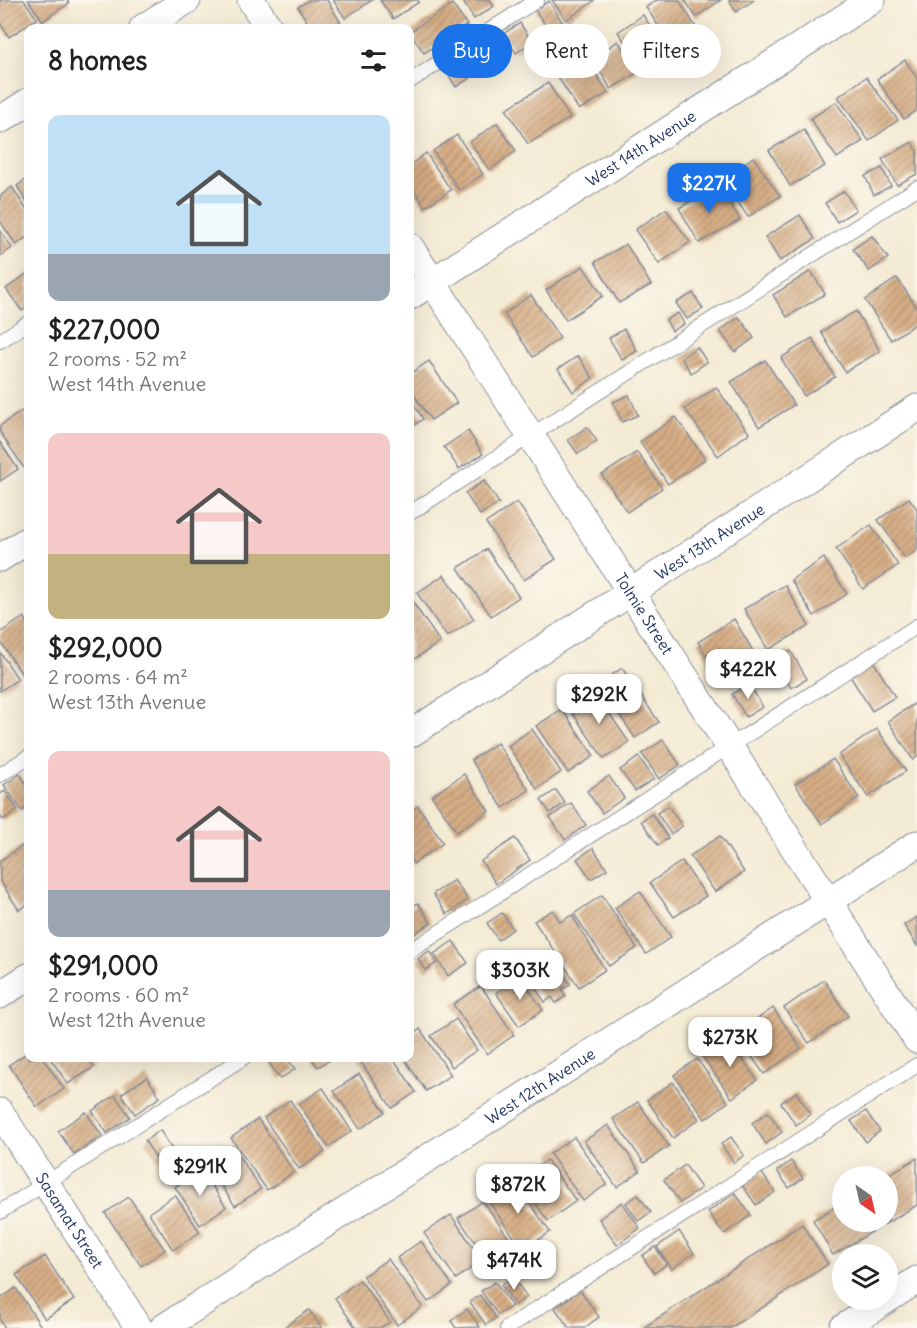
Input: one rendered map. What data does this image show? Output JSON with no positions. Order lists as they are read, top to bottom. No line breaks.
{"streets":{"street":["West 14th Avenue","West 13th Avenue","Tolmie Street","West 12th Avenue","Sasamat Street"]},"crossings":[["West 14th Avenue","Tolmie Street"],["West 13th Avenue","Tolmie Street"],["Tolmie Street","West 12th Avenue"]],"north":"bottom right","page":{"chip":["Buy","Rent","Filters"],"heading":"8 homes","list":[{"name":"$227,000","note":"2 rooms · 52 m² · West 14th Avenue"},{"name":"$292,000","note":"2 rooms · 64 m² · West 13th Avenue"},{"name":"$291,000","note":"2 rooms · 60 m² · West 12th Avenue"}],"price":["$227K","$422K","$292K","$303K","$273K","$291K","$872K","$474K"]}}
